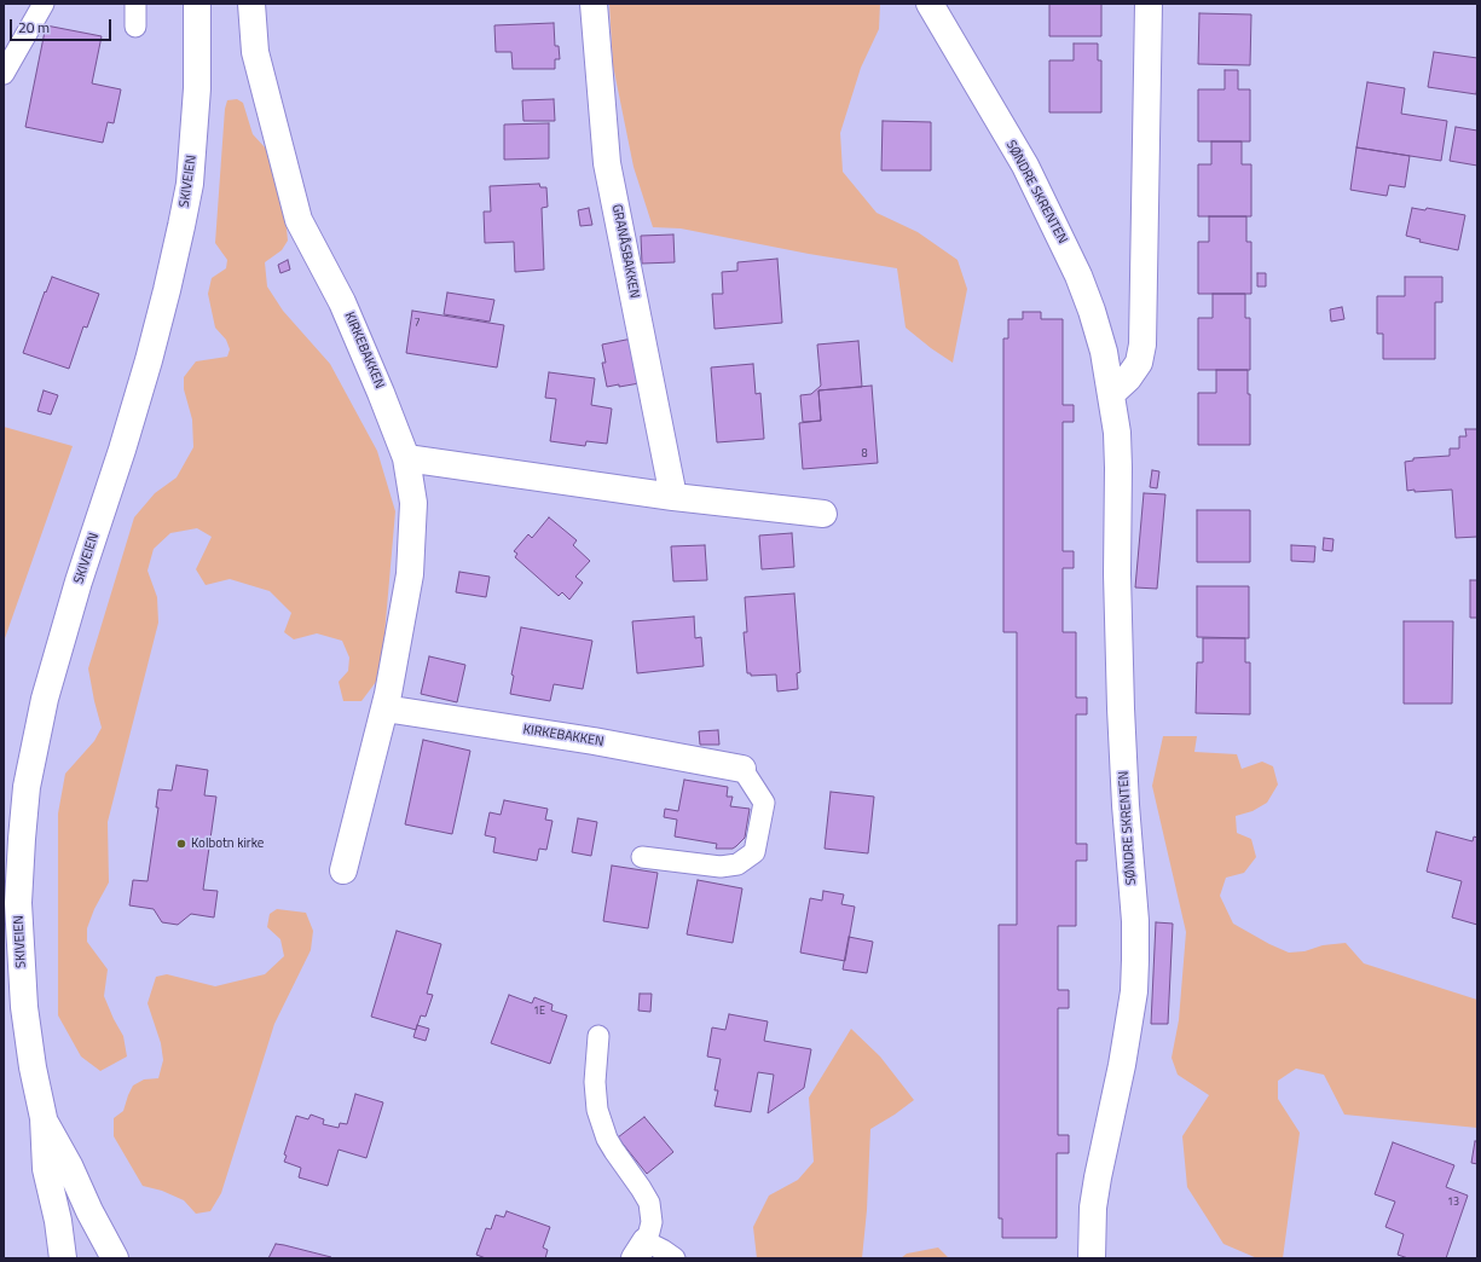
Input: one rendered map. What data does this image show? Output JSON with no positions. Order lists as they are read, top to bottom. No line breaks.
{"streets":{"street":["SKIVEIEN","SØNDRE SKRENTEN","GRANÅSBAKKEN","KIRKEBAKKEN"]},"places":["Kolbotn kirke"],"house_numbers":["7","8","1E","13"],"scale_bar":"20 m"}
